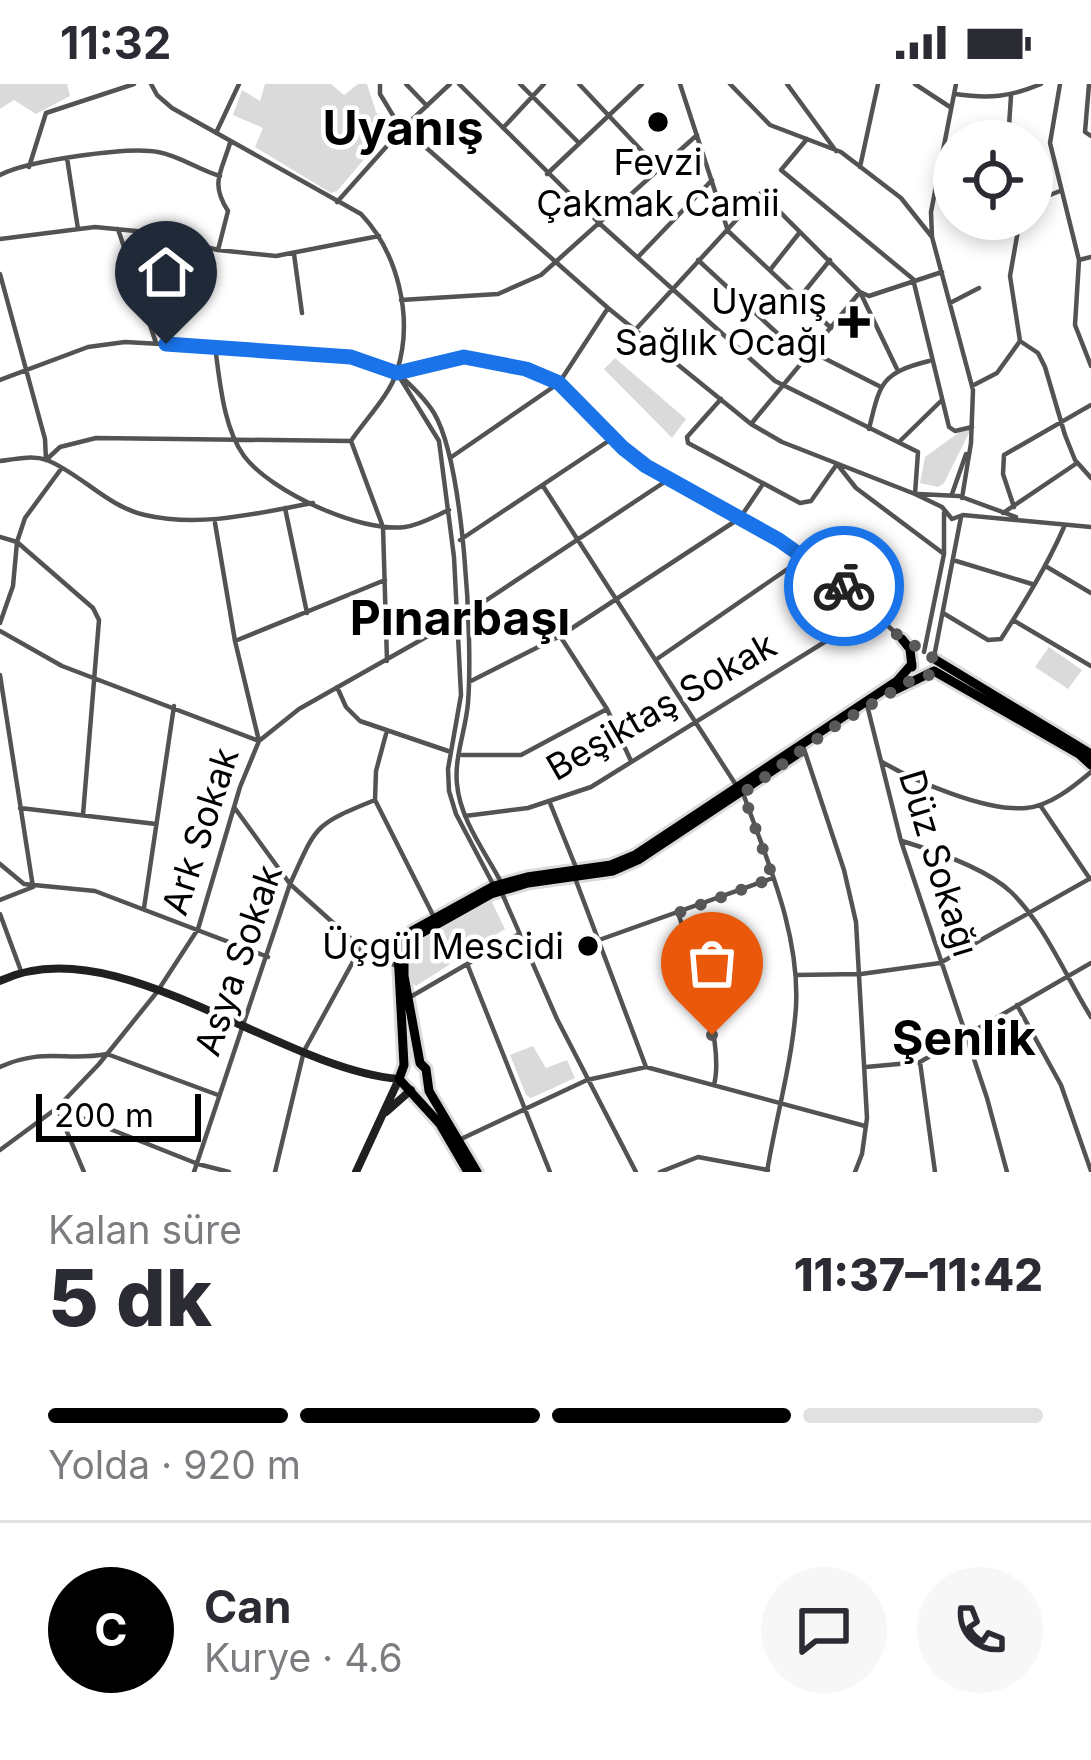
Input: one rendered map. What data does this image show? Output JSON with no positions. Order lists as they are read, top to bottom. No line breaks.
{"streets":{"street":["Beşiktaş Sokak","Ark Sokak","Düz Sokağı","Asya Sokak"]},"districts":["Uyanış","Pınarbaşı","Şenlik"],"places":{"other":["Fevzi Çakmak Camii","Üçgül Mescidi"],"health":["Uyanış Sağlık Ocağı"]},"scale_bar":"200 m","page":{"status":"11:32","scale":"200 m","heading":["5 dk","Kalan süre","11:37–11:42"],"panel":["Can","Kurye · 4.6"],"bar":"Yolda · 920 m","round":"C"}}
